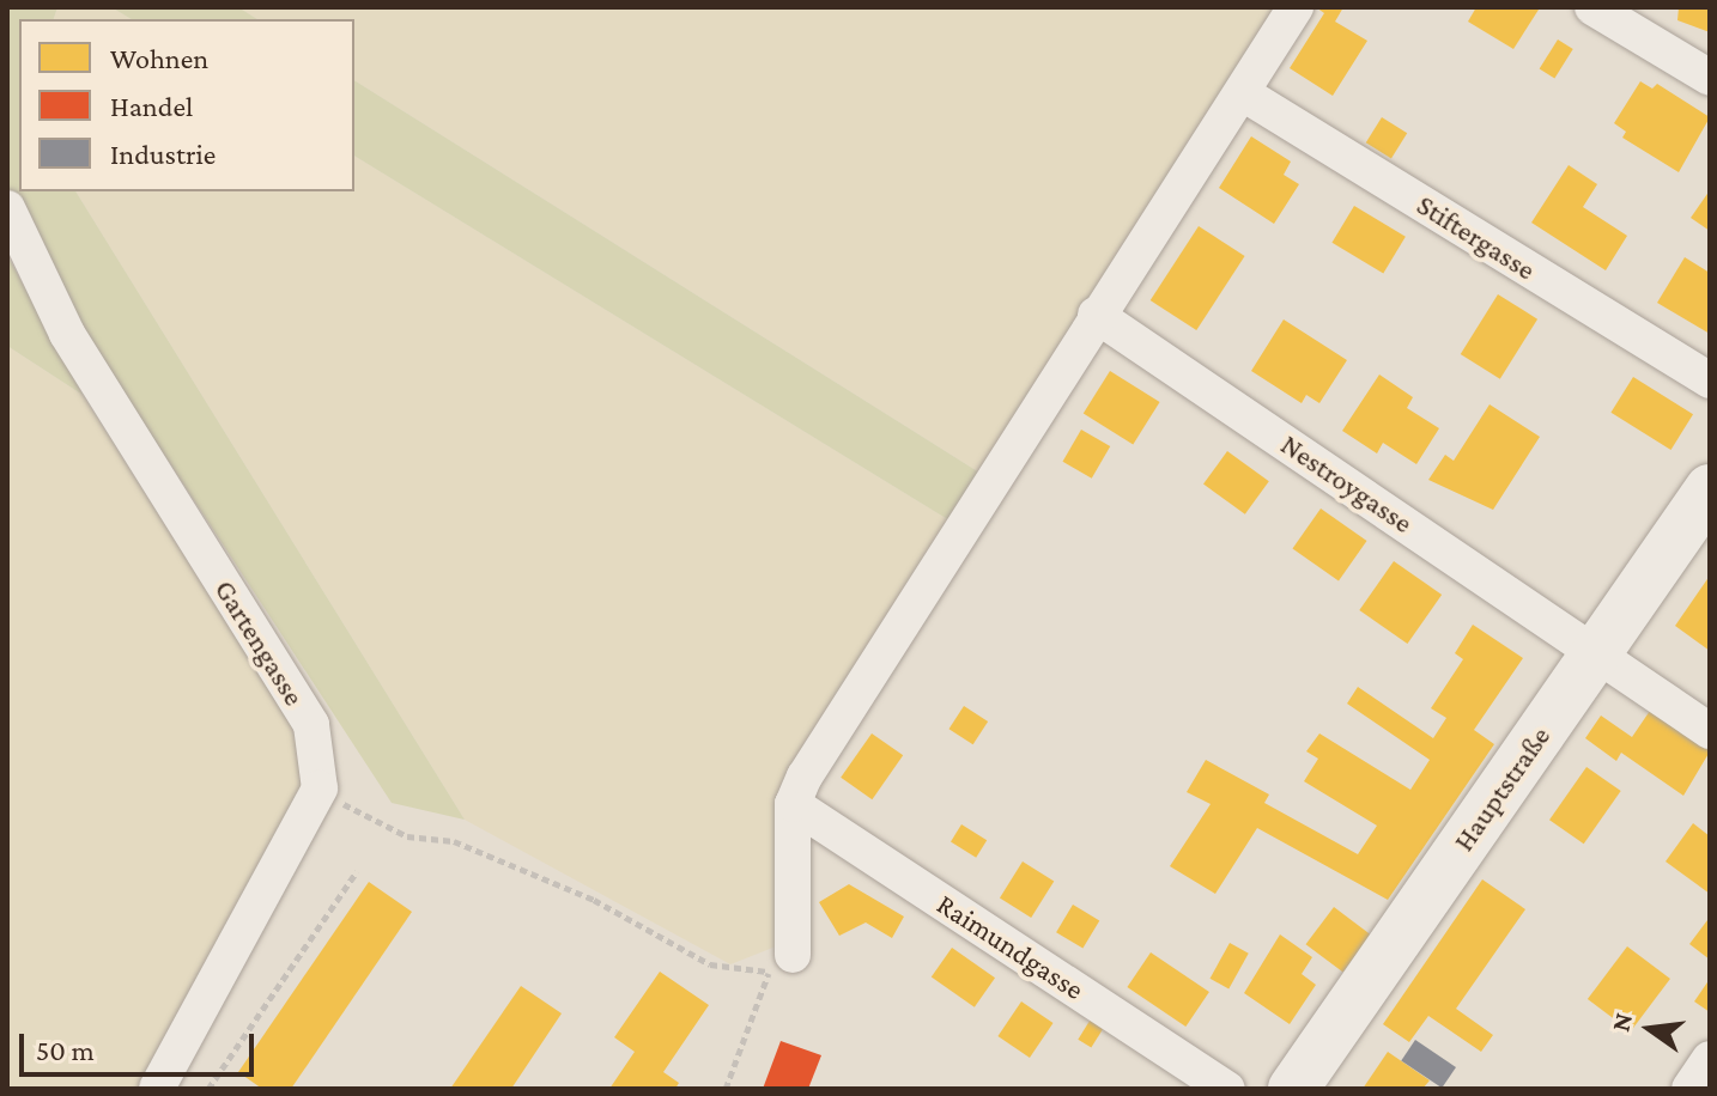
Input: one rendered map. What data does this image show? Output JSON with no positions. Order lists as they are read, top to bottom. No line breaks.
{"streets":{"street":["Stiftergasse","Nestroygasse","Gartengasse","Hauptstraße","Raimundgasse"]},"crossings":[["Nestroygasse","Hauptstraße"]],"legend":["Wohnen","Handel","Industrie"],"scale_bar":"50 m","north":"left"}
